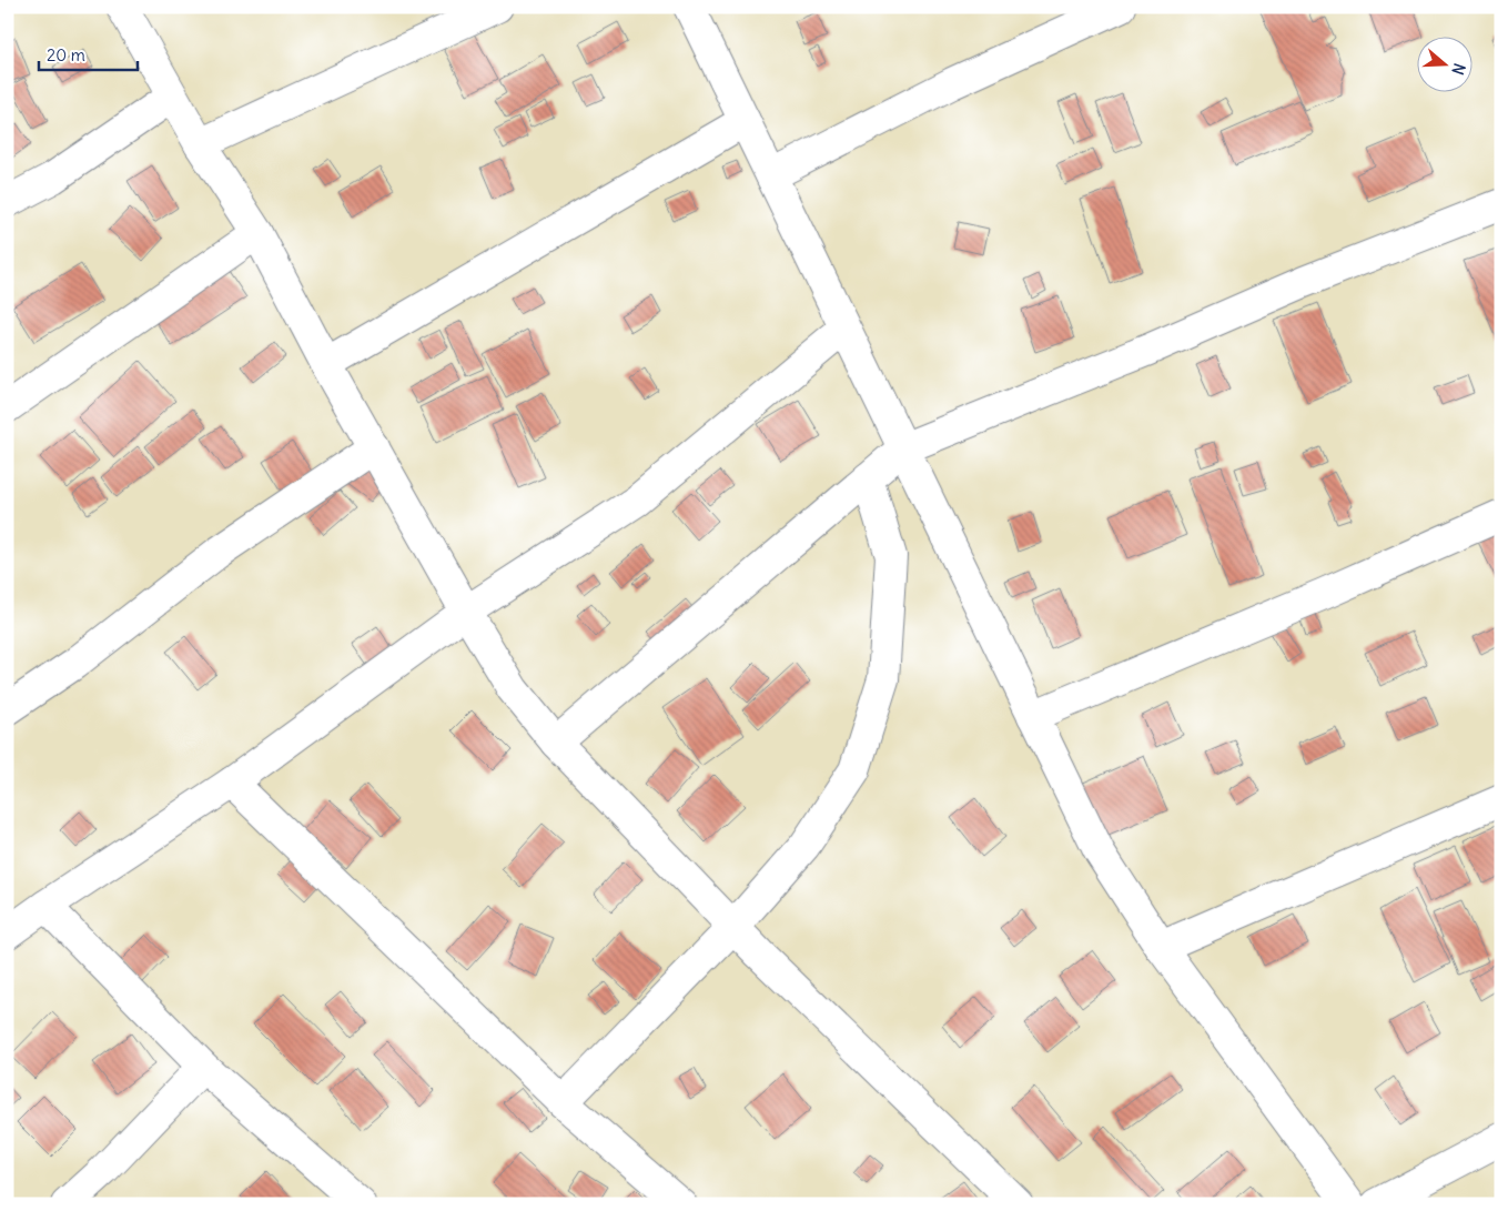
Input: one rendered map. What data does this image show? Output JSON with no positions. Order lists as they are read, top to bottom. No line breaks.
{"scale_bar":"20 m","north":"right"}
